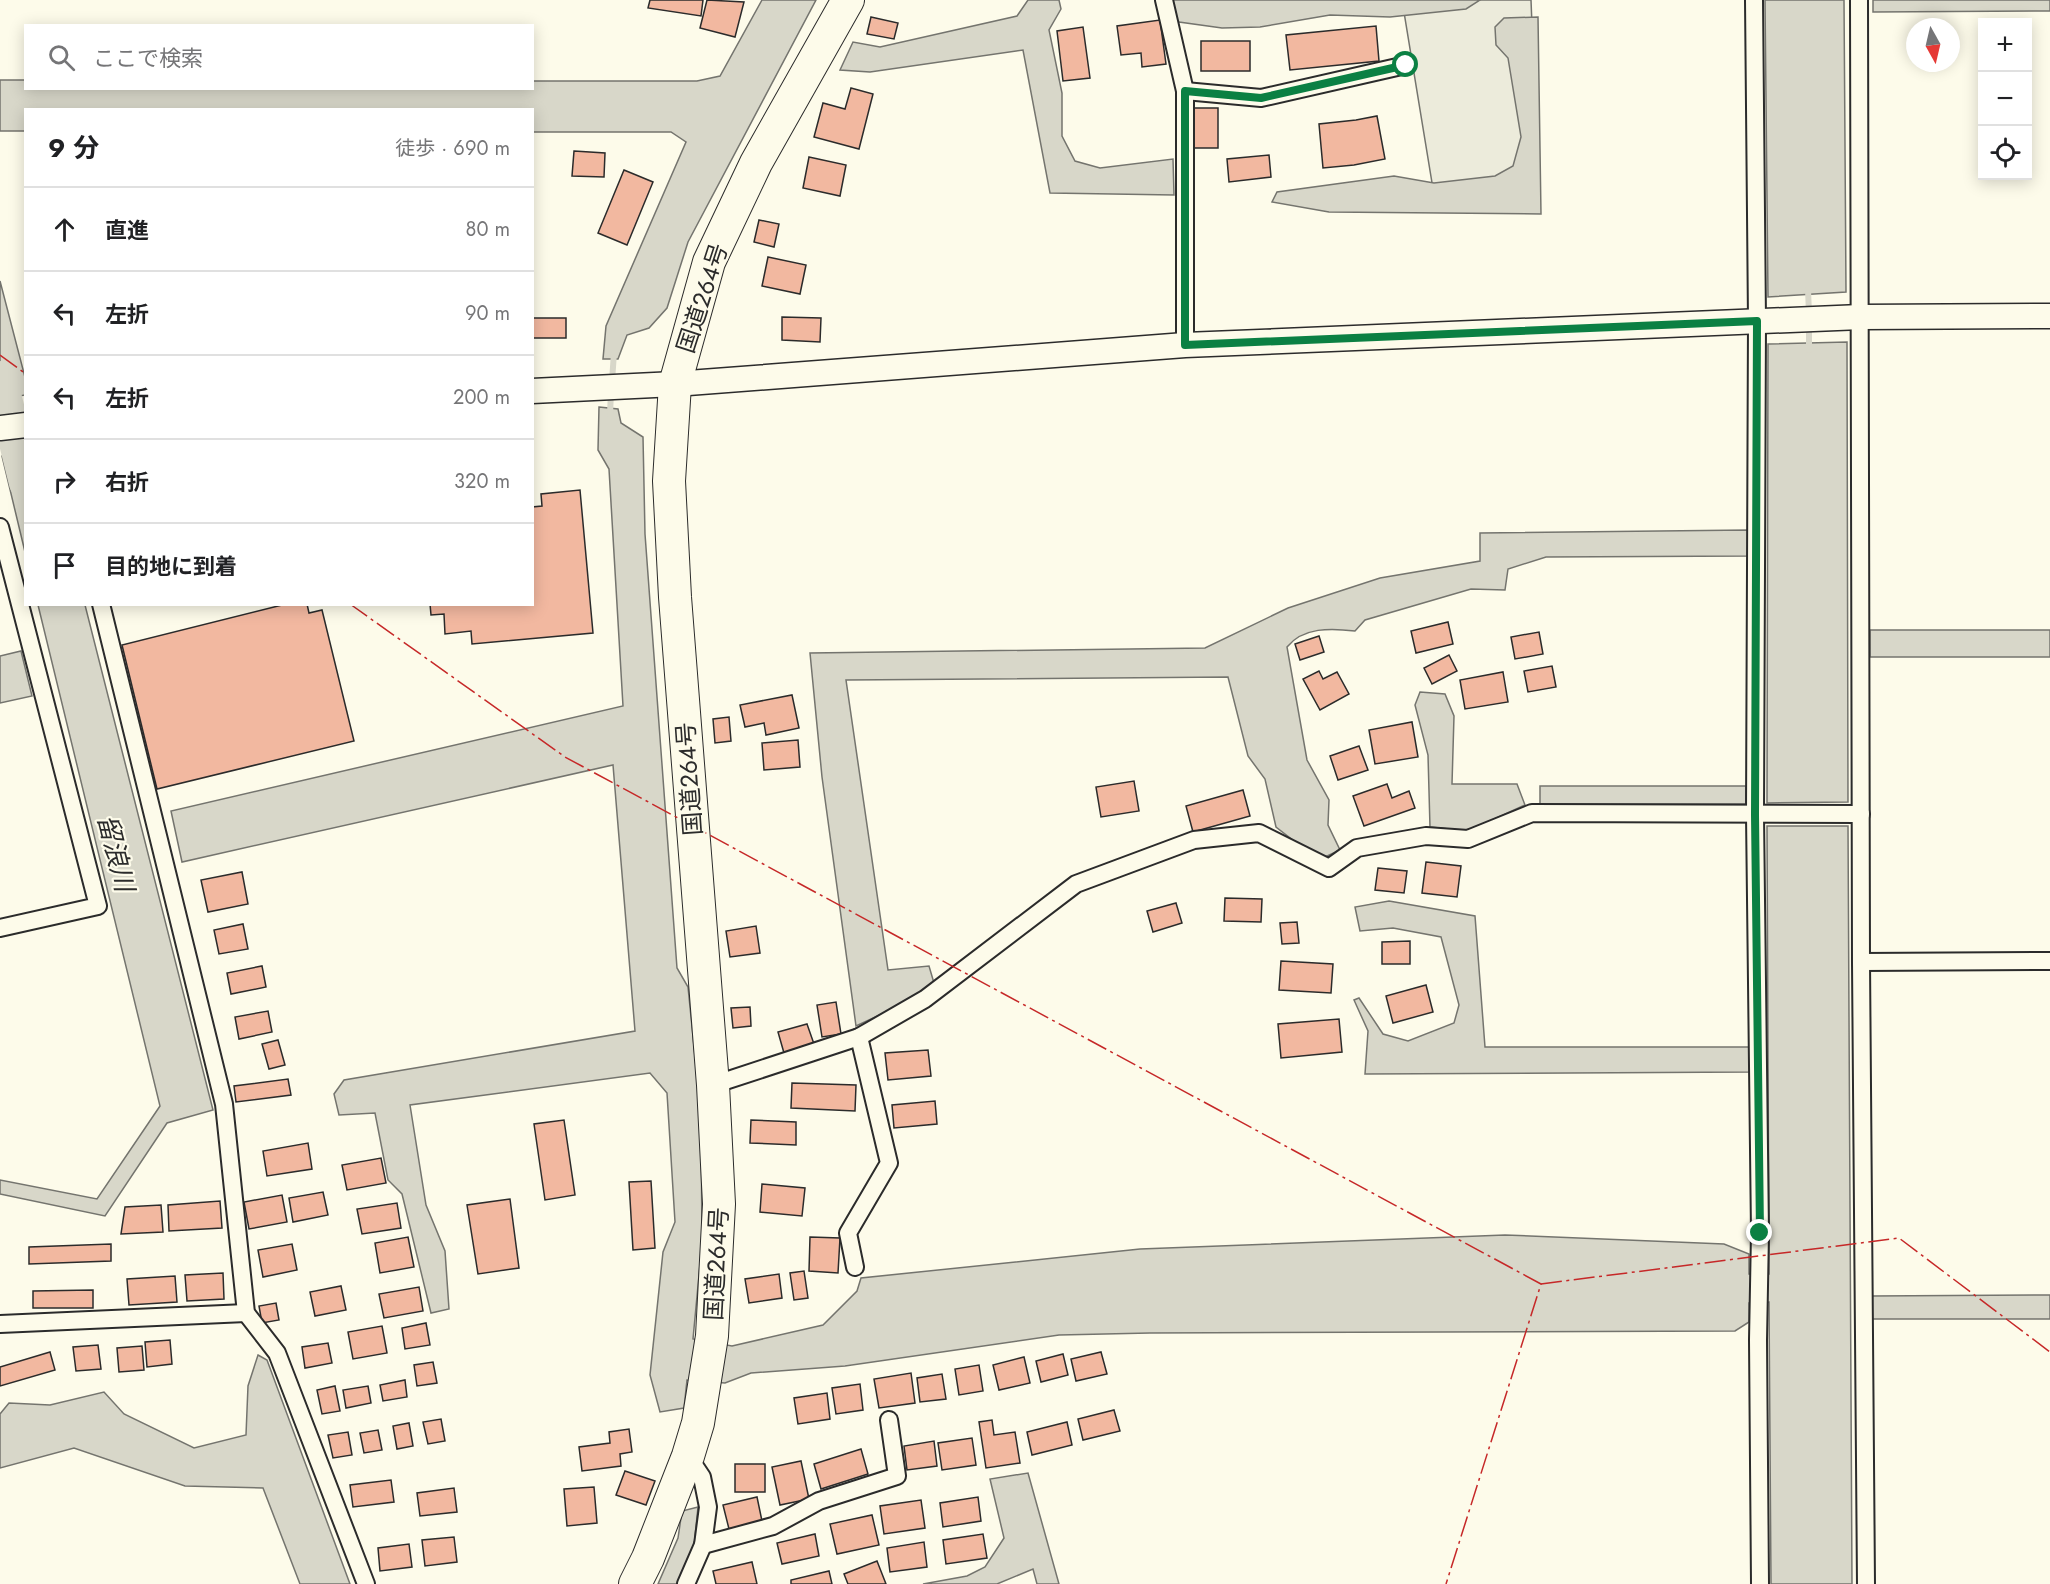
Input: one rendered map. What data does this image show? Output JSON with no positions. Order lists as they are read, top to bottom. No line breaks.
{"streets":{"highway":["国道264号"]},"water":["留浪川"],"north":"bottom","page":{"map_buttons":["+","−"],"search":"ここで検索","heading":["9 分","徒歩 · 690 m"],"list":[["直進","80 m"],["左折","90 m"],["左折","200 m"],["右折","320 m"],"目的地に到着"]}}
